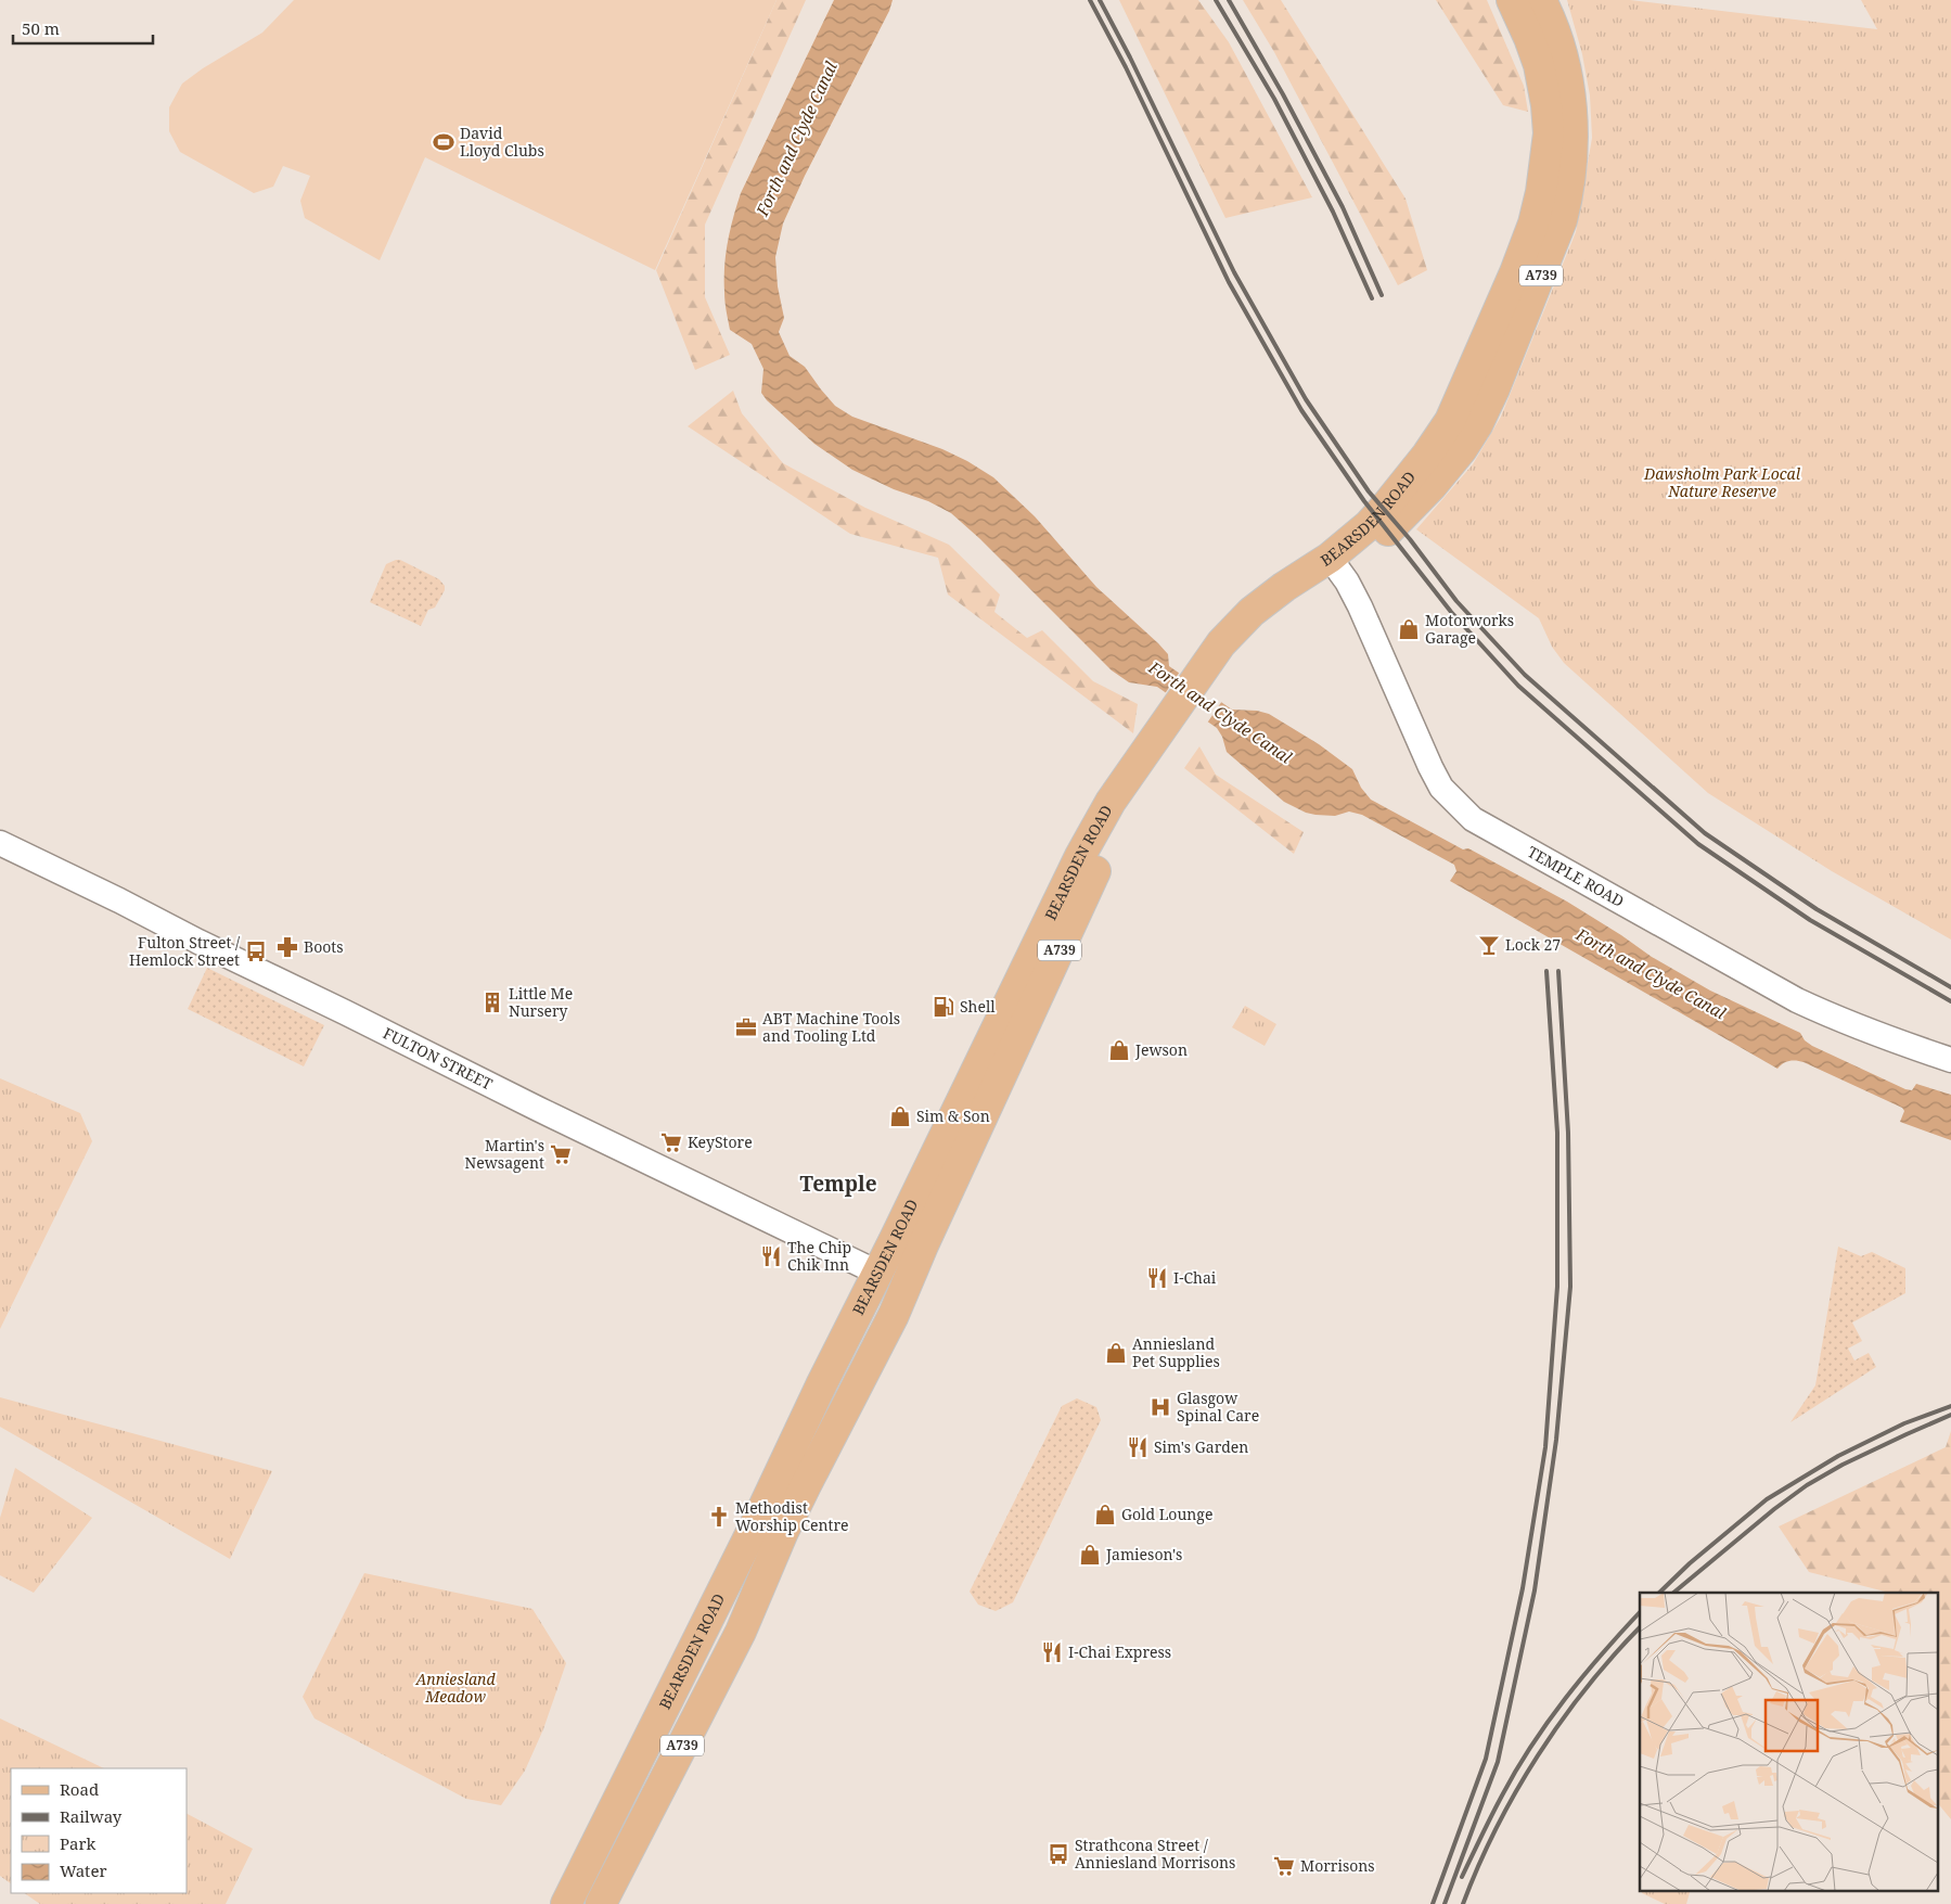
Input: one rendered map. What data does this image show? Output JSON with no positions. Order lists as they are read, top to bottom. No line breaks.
{"streets":{"main road":["A739","BEARSDEN ROAD"],"street":["TEMPLE ROAD","FULTON STREET"]},"crossings":[["BEARSDEN ROAD","TEMPLE ROAD"],["BEARSDEN ROAD","FULTON STREET"]],"districts":["Temple"],"water":["Forth and Clyde Canal"],"parks":["Dawsholm Park Local Nature Reserve","Anniesland Meadow"],"places":{"sports":["David Lloyd Clubs"],"shop":["Motorworks Garage","Jewson","Sim & Son","Anniesland Pet Supplies","Gold Lounge","Jamieson's"],"bar":["Lock 27"],"pharmacy":["Boots"],"bus stop":["Fulton Street / Hemlock Street","Strathcona Street / Anniesland Morrisons"],"building":["Little Me Nursery"],"fuel station":["Shell"],"office":["ABT Machine Tools and Tooling Ltd"],"supermarket":["KeyStore","Martin's Newsagent","Morrisons"],"restaurant":["The Chip Chik Inn","I-Chai","Sim's Garden","I-Chai Express"],"hospital":["Glasgow Spinal Care"],"church":["Methodist Worship Centre"]},"legend":["Road","Railway","Park","Water"],"scale_bar":"50 m"}
